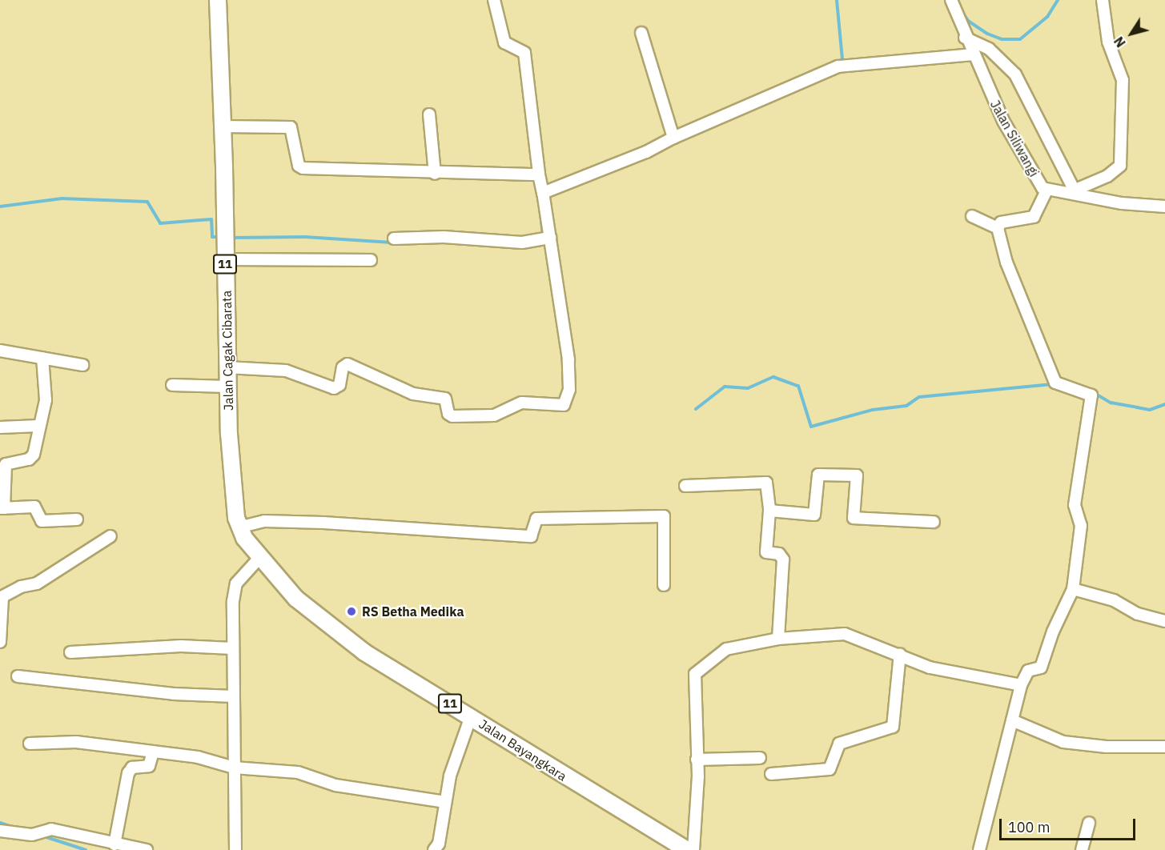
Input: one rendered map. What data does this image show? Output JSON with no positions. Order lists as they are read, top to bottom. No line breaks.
{"streets":{"highway":["11","Jalan Cagak Cibarata","Jalan Bayangkara"],"street":["Jalan Siliwangi"]},"crossings":[["Jalan Cagak Cibarata","Jalan Bayangkara"]],"places":["RS Betha Medika"],"scale_bar":"100 m","north":"bottom left"}
